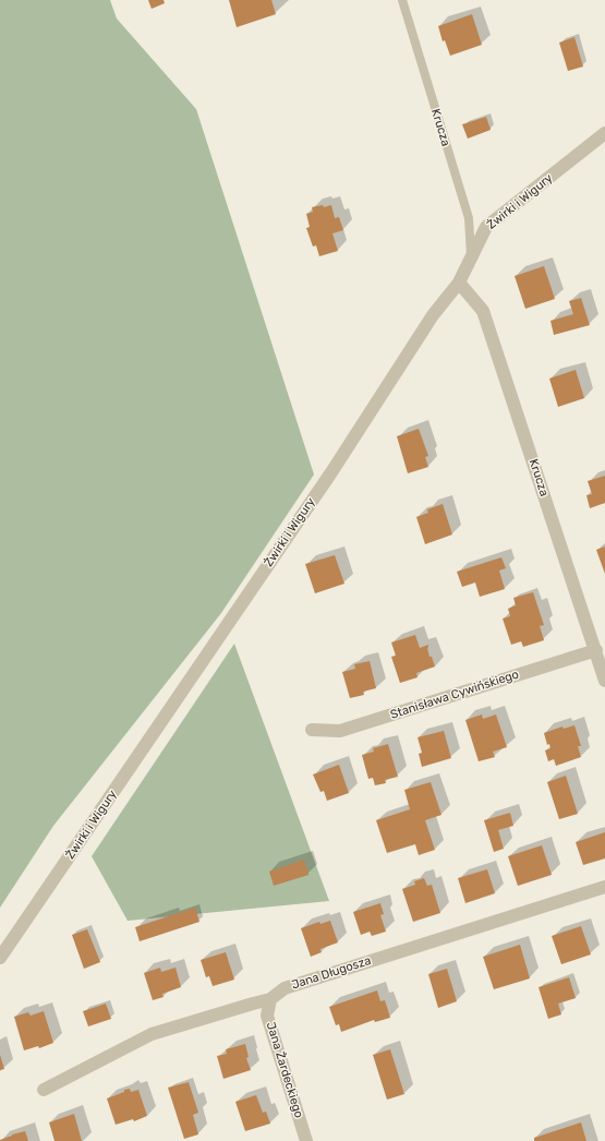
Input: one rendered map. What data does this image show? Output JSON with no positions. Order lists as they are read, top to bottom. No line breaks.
{"streets":{"street":["Krucza","Żwirki i Wigury","Stanisława Cywińskiego","Jana Długosza","Jana Żardeckiego"]},"crossings":[["Krucza","Żwirki i Wigury"],["Krucza","Stanisława Cywińskiego"],["Jana Długosza","Jana Żardeckiego"]]}
